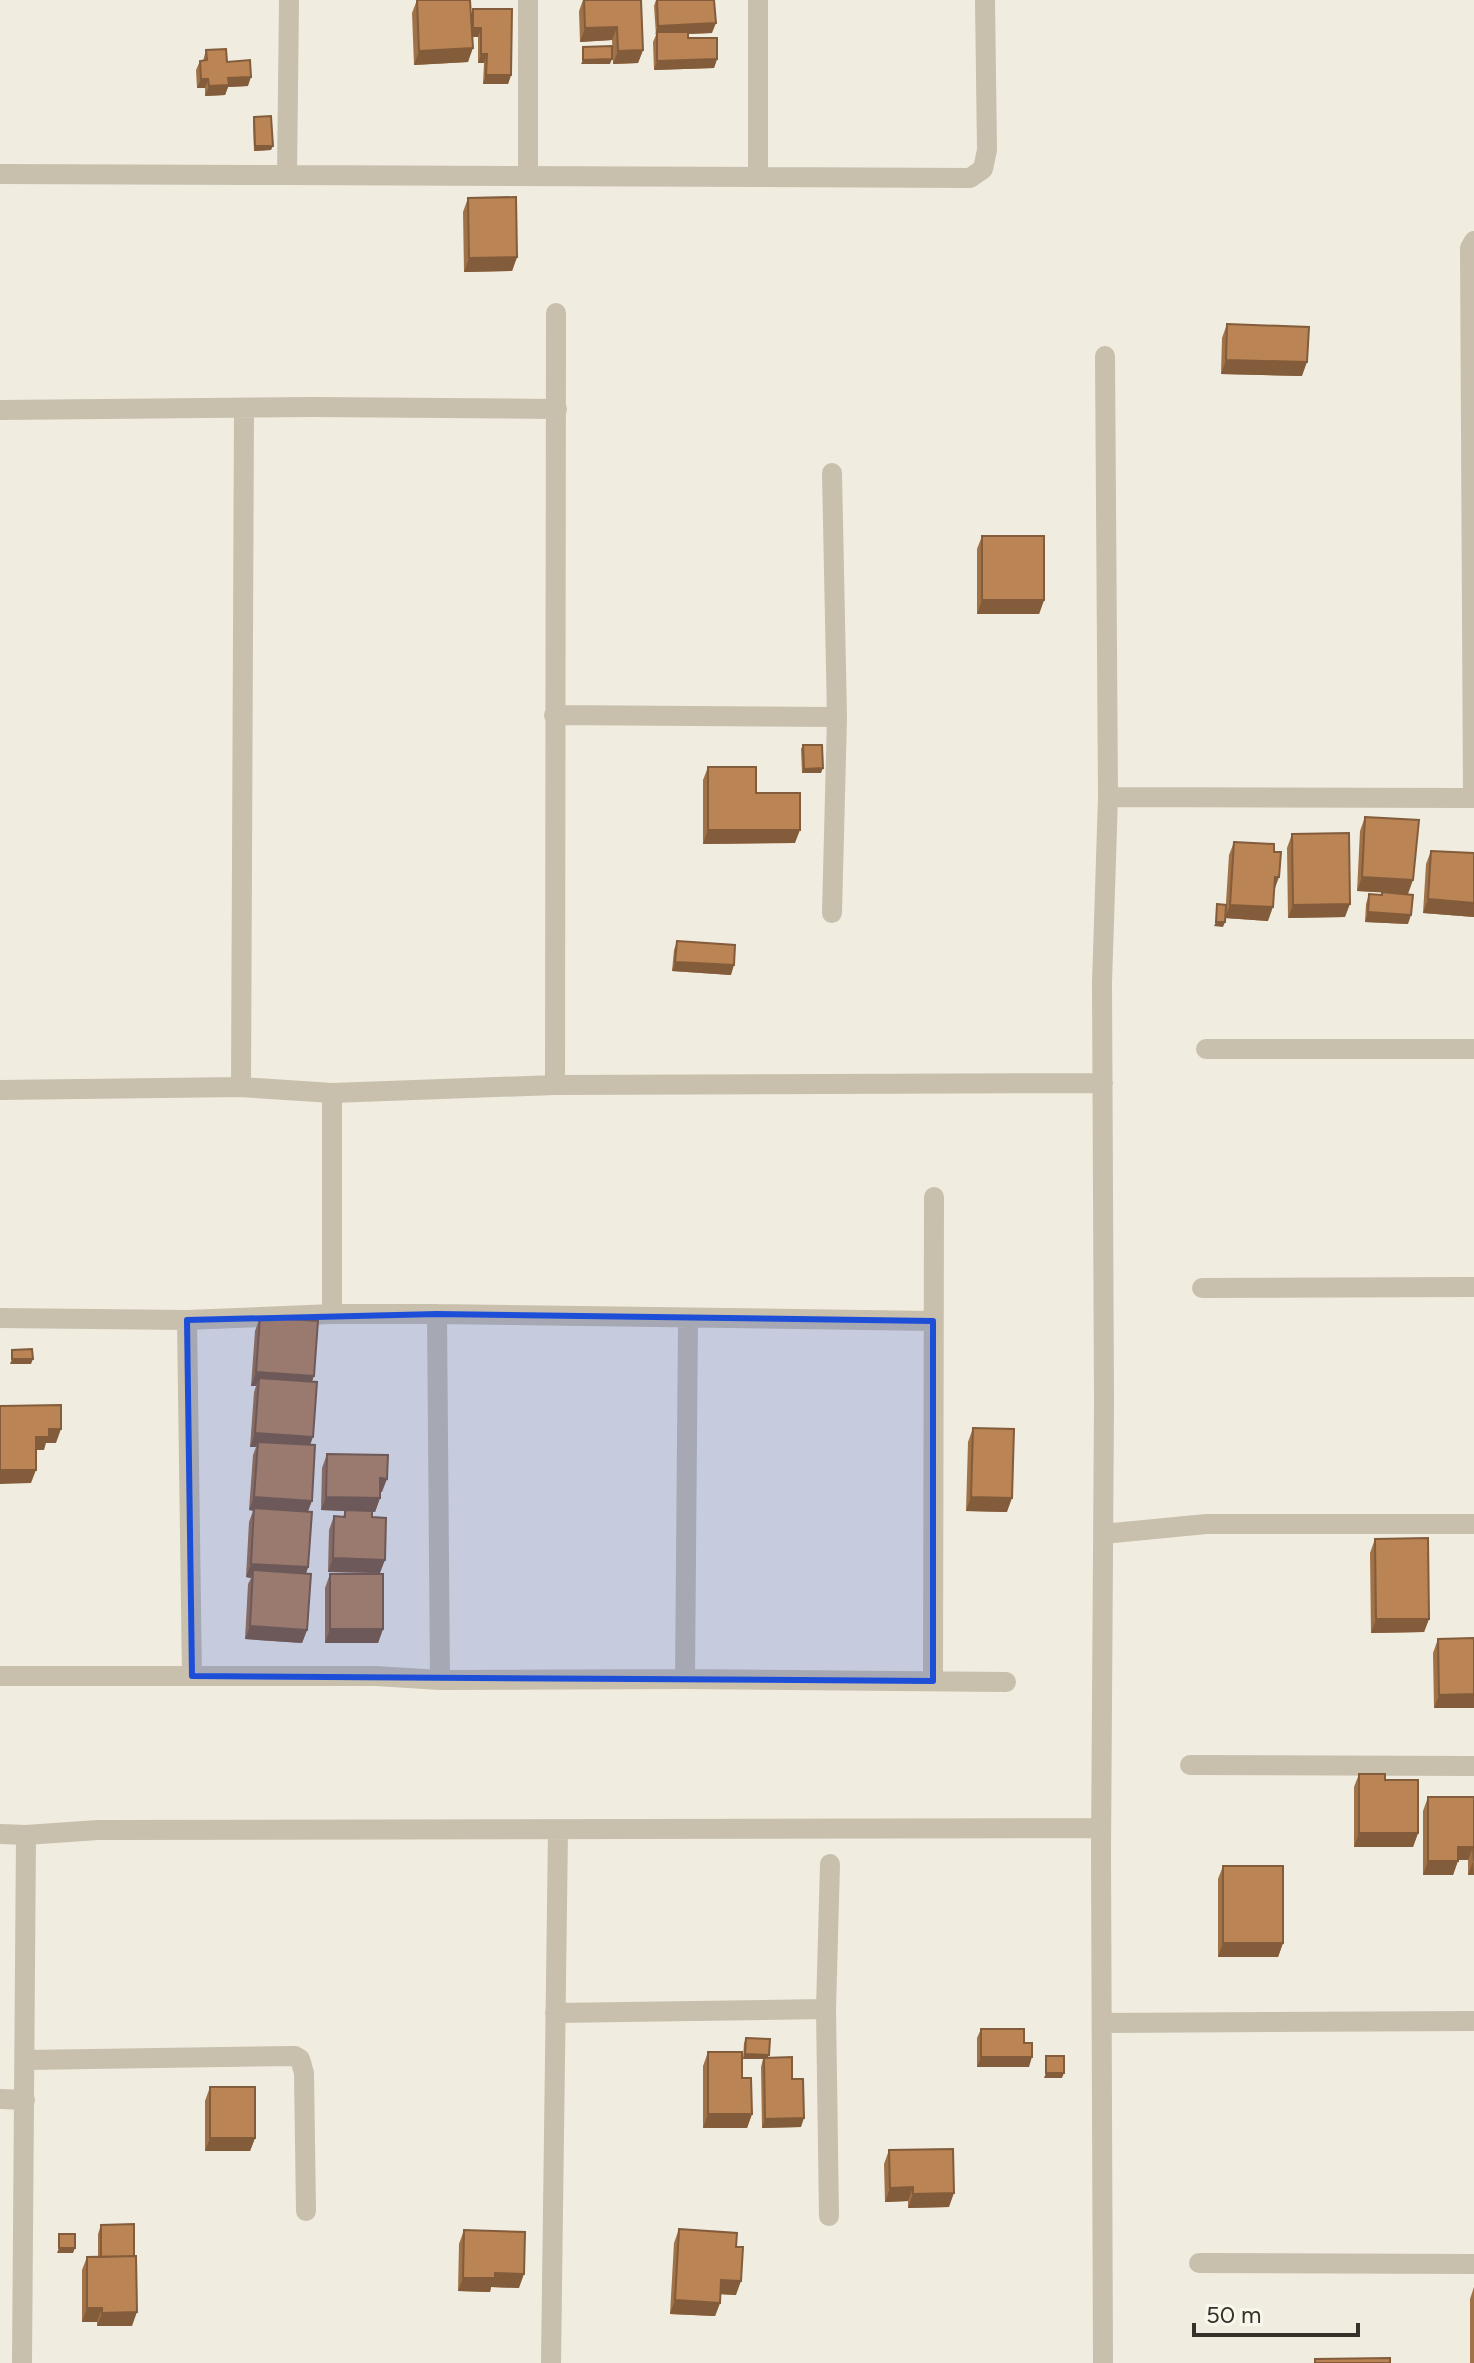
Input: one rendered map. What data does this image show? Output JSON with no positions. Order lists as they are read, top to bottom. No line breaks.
{"scale_bar":"50 m"}
